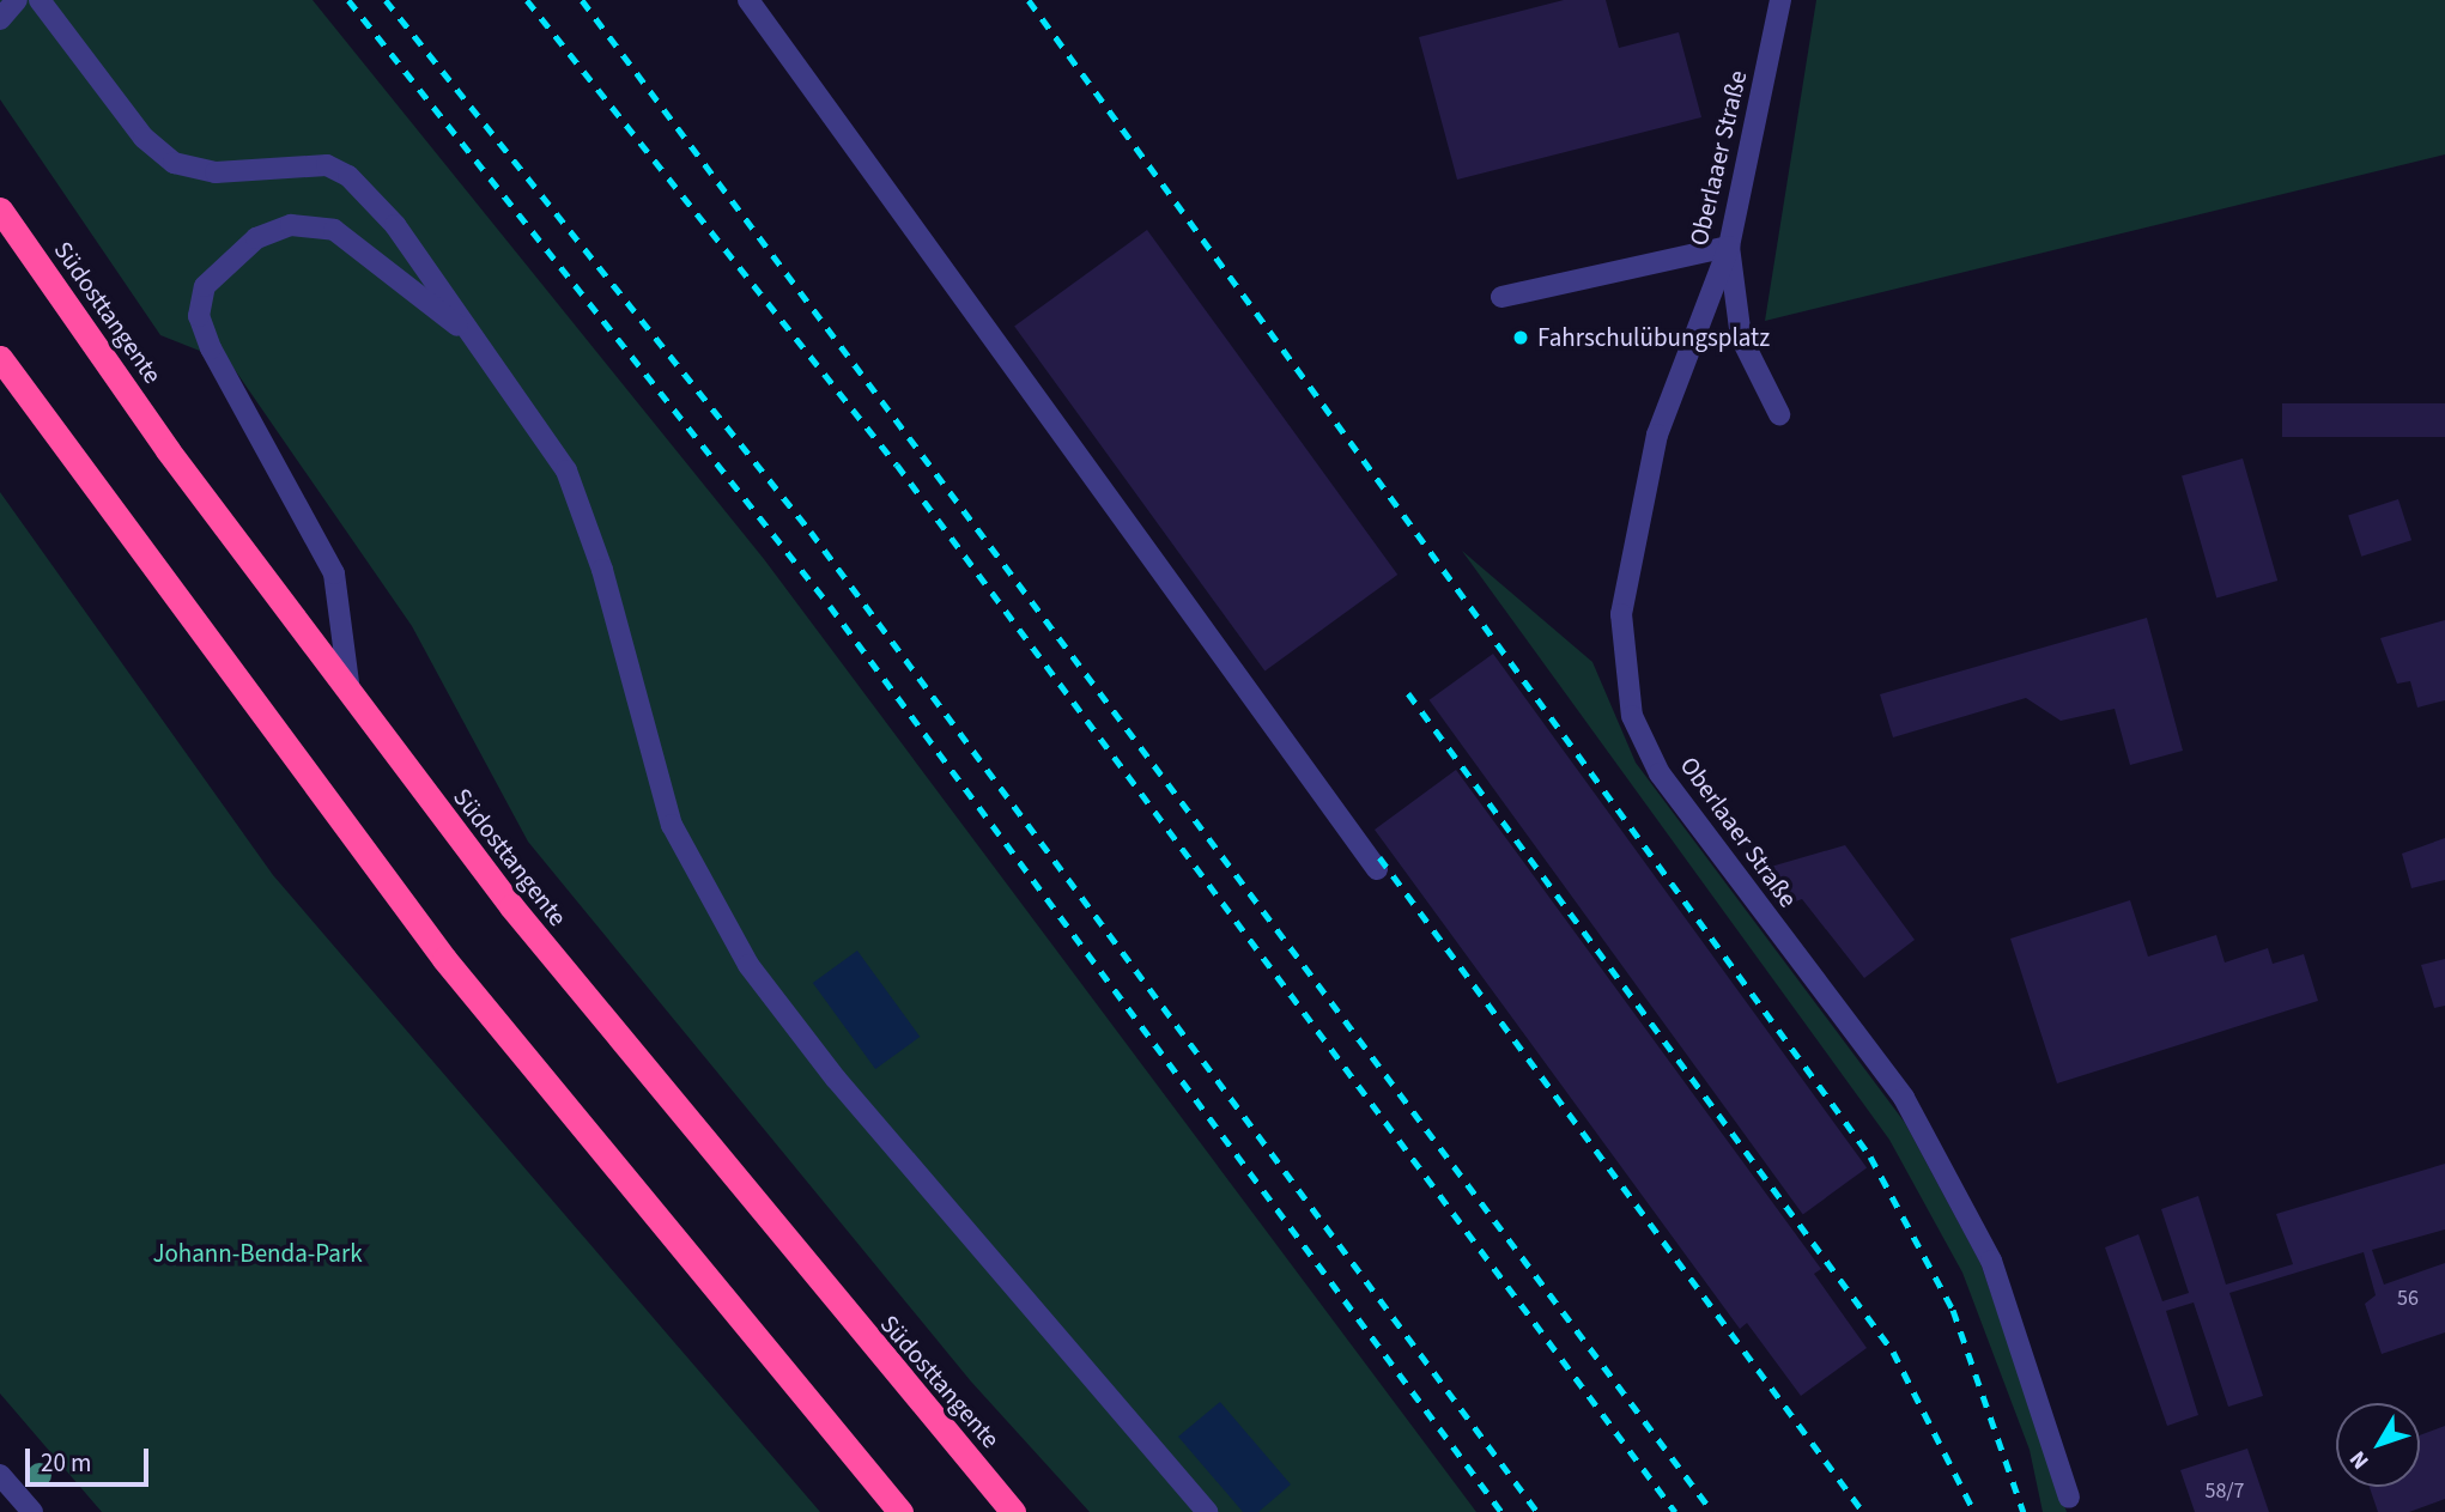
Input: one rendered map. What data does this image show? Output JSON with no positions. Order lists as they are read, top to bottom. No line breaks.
{"streets":{"highway":["Südosttangente"],"street":["Oberlaaer Straße"]},"parks":["Johann-Benda-Park"],"places":["Fahrschulübungsplatz"],"house_numbers":["56","58/7"],"scale_bar":"20 m","north":"bottom left"}
